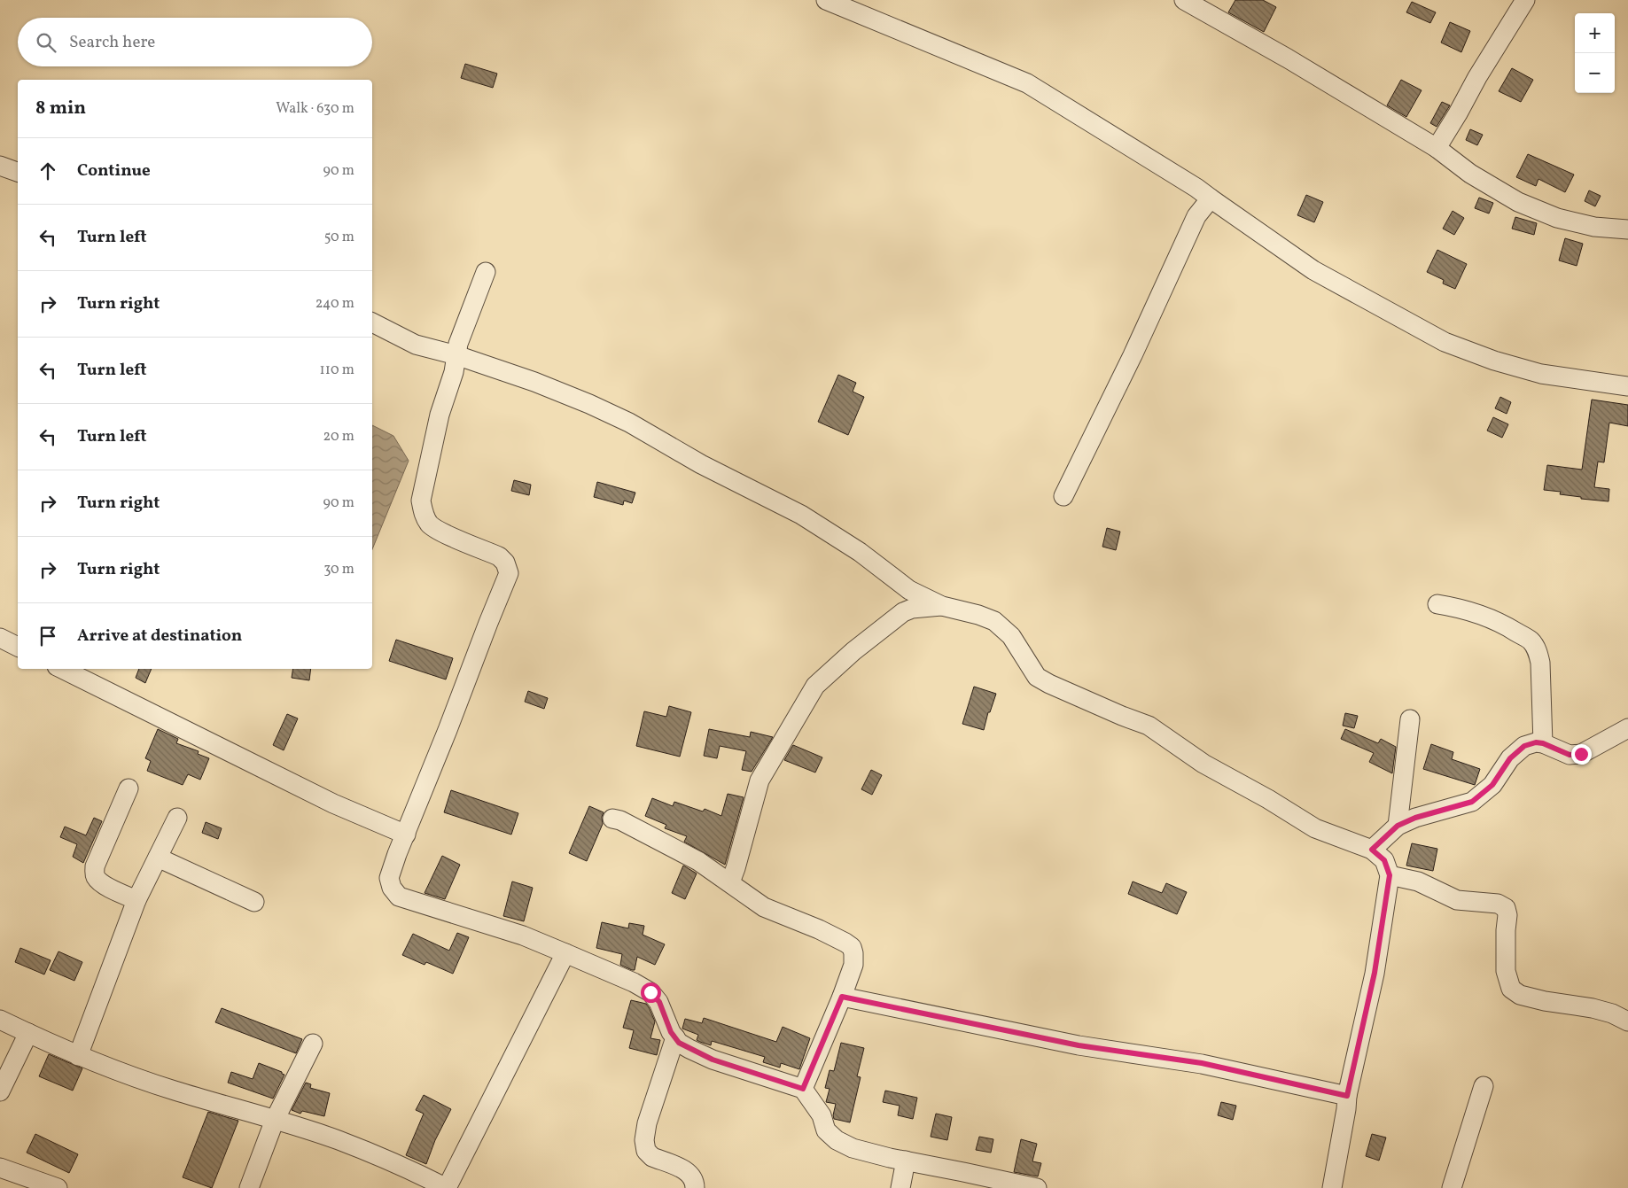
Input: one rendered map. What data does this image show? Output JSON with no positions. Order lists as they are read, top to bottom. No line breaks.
{"page":{"map_buttons":["+","−"],"search":"Search here","heading":["8 min","Walk · 630 m"],"list":[["Continue","90 m"],["Turn left","50 m"],["Turn right","240 m"],["Turn left","110 m"],["Turn left","20 m"],["Turn right","90 m"],["Turn right","30 m"],"Arrive at destination"]}}
